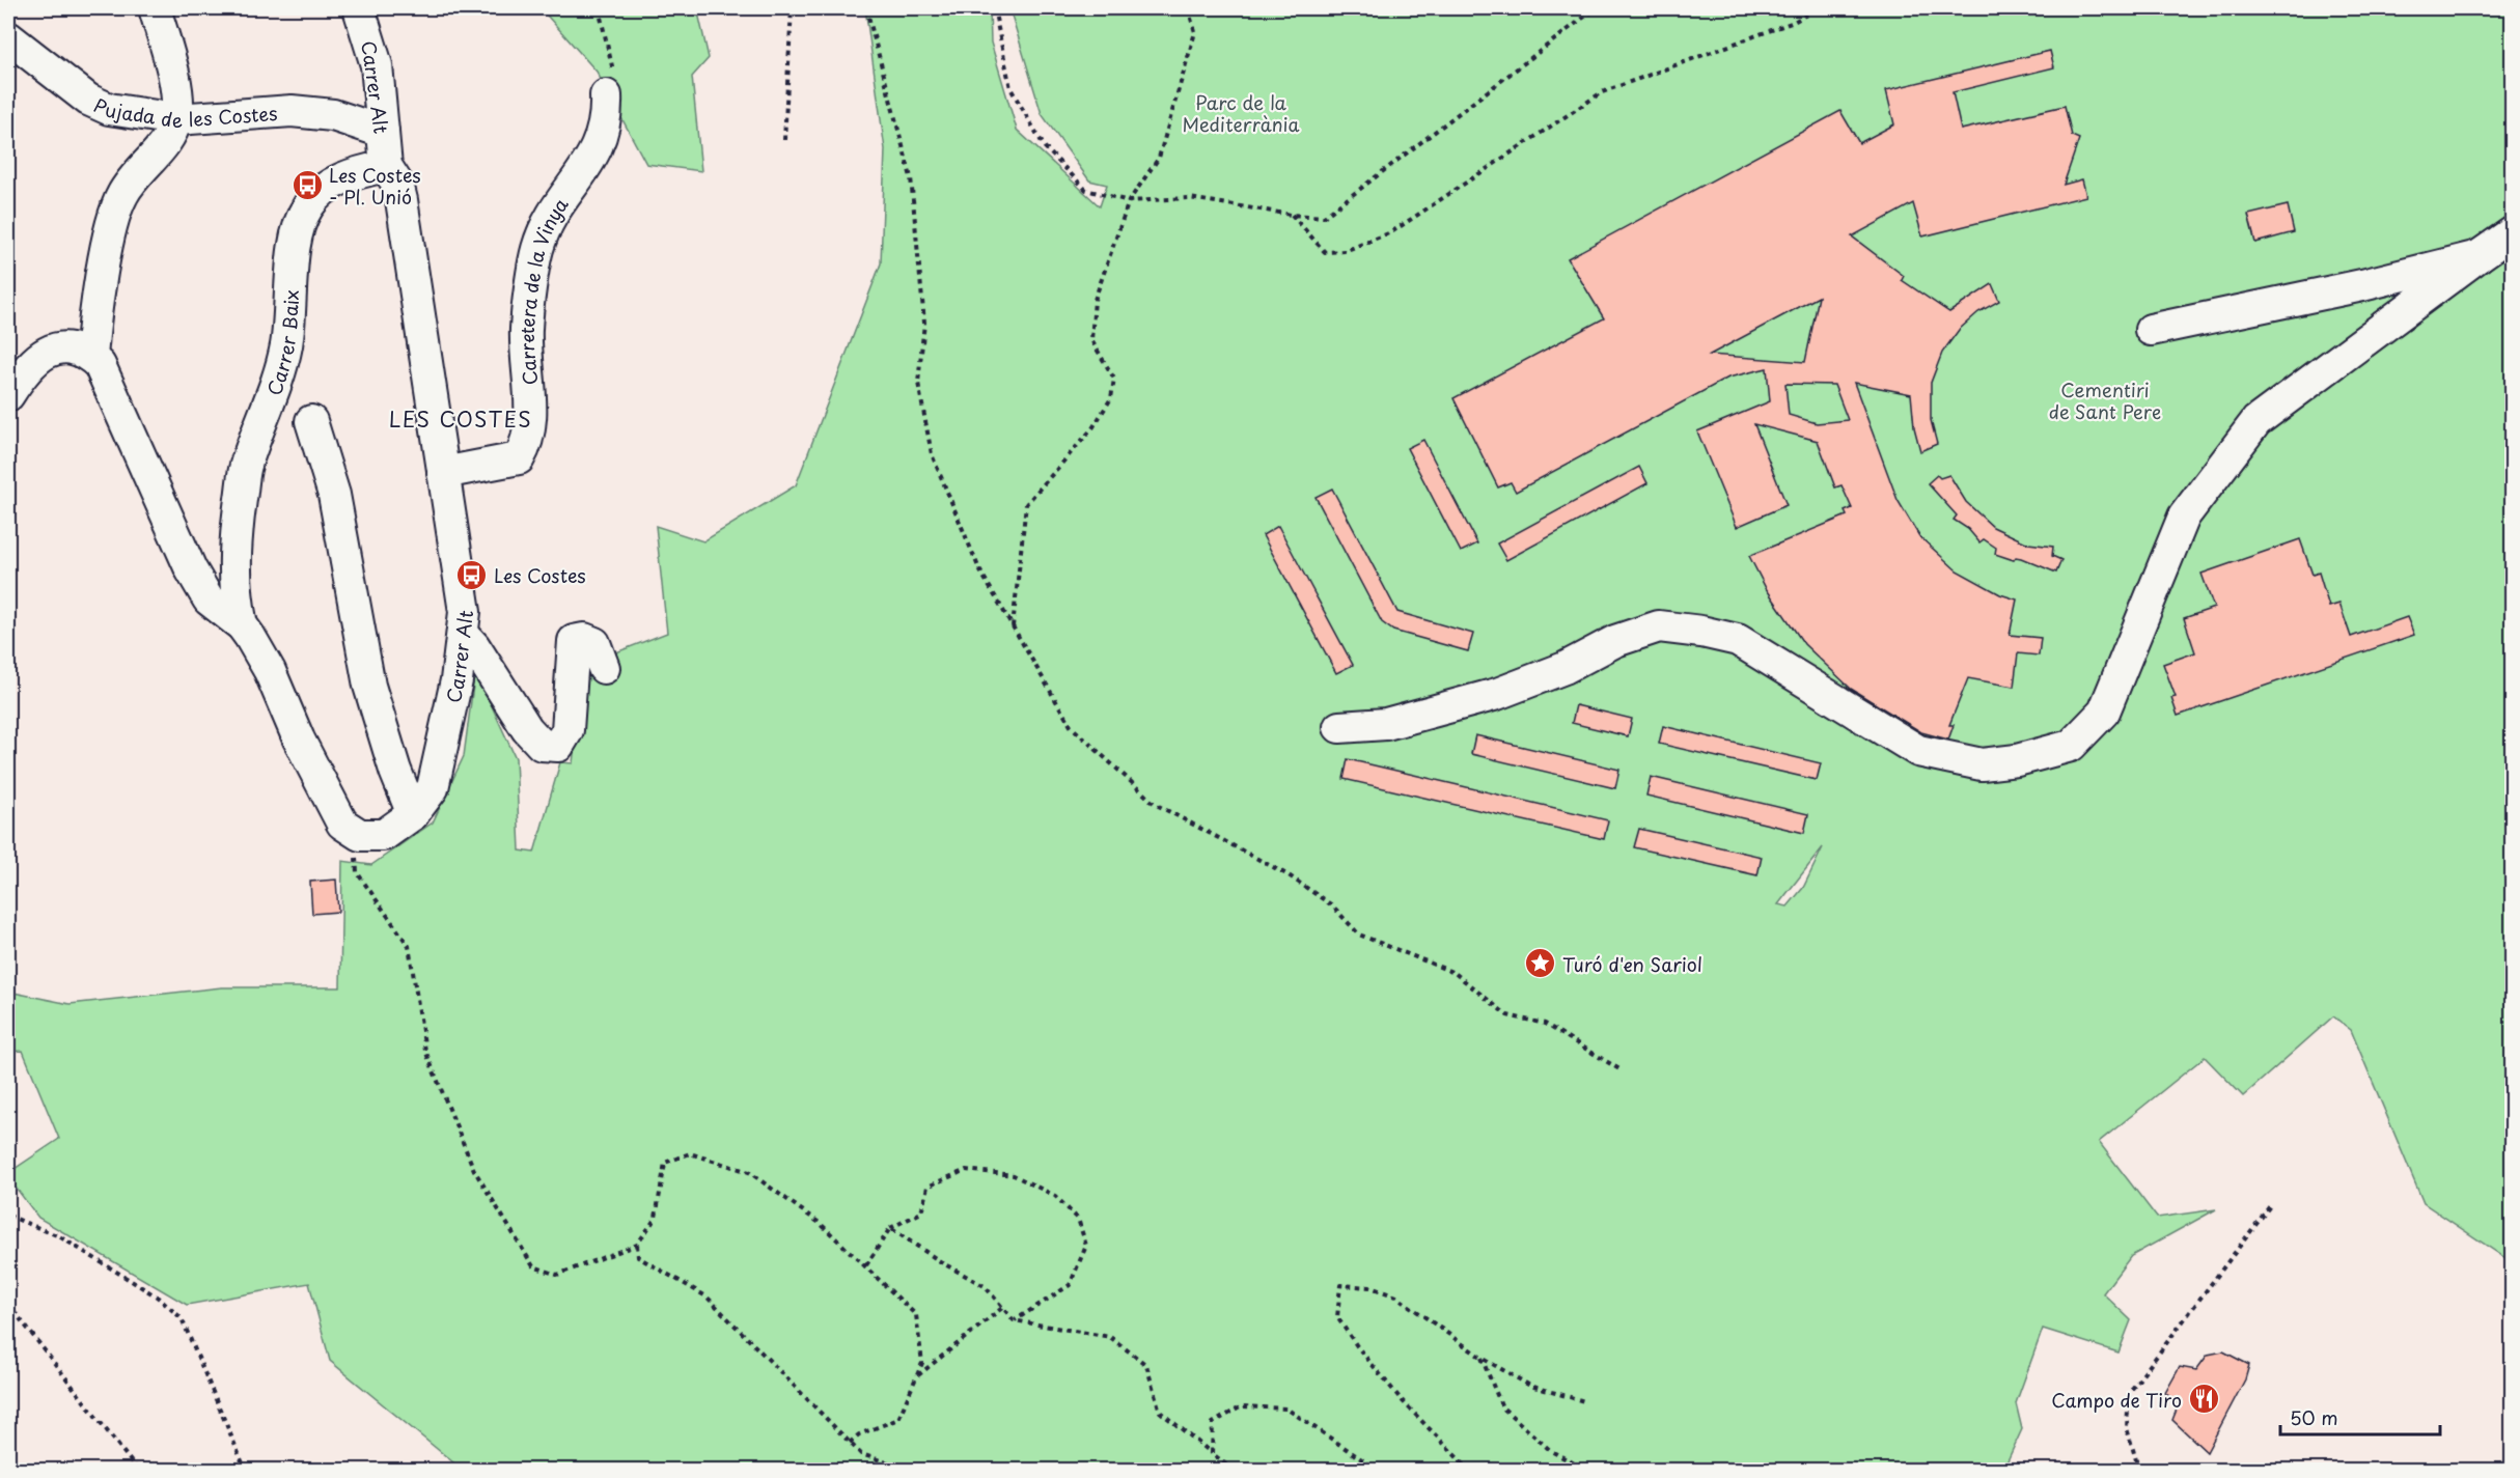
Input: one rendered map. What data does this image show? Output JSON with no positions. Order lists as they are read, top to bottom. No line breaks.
{"streets":{"street":["Carrer Alt","Pujada de les Costes","Carretera de la Vinya","Carrer Baix"]},"crossings":[["Carrer Alt","Pujada de les Costes"],["Carrer Alt","Carretera de la Vinya"],["Carrer Alt","Carrer Baix"]],"districts":["LES COSTES"],"parks":["Parc de la Mediterrània","Cementiri de Sant Pere"],"places":{"bus stop":["Les Costes - Pl. Unió","Les Costes"],"place":["Turó d'en Sariol"],"restaurant":["Campo de Tiro"]},"scale_bar":"50 m"}
